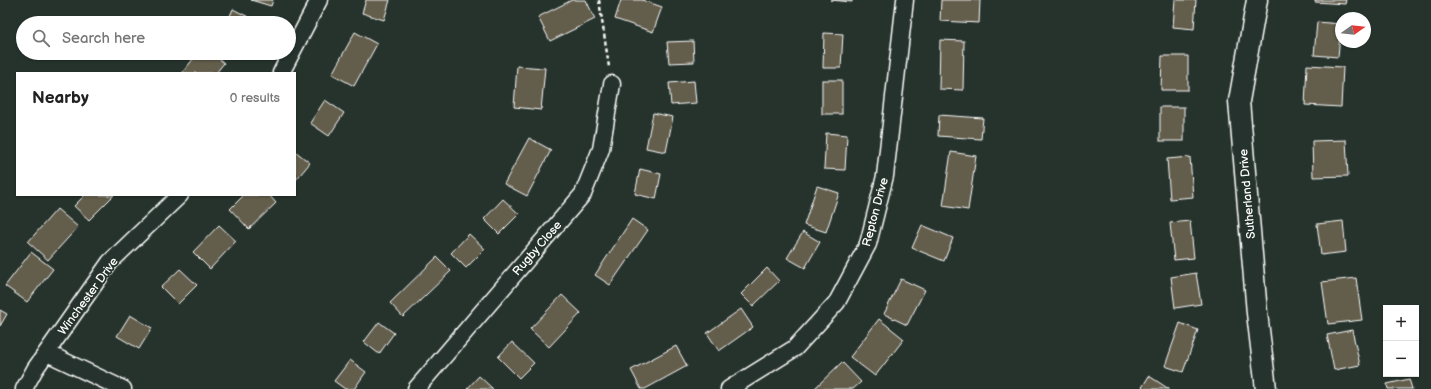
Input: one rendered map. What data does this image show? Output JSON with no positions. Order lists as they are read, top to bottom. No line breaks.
{"streets":{"street":["Sutherland Drive","Repton Drive","Rugby Close","Winchester Drive"]},"north":"right","page":{"search":"Search here","heading":["Nearby","0 results"],"map_buttons":["+","−"]}}
